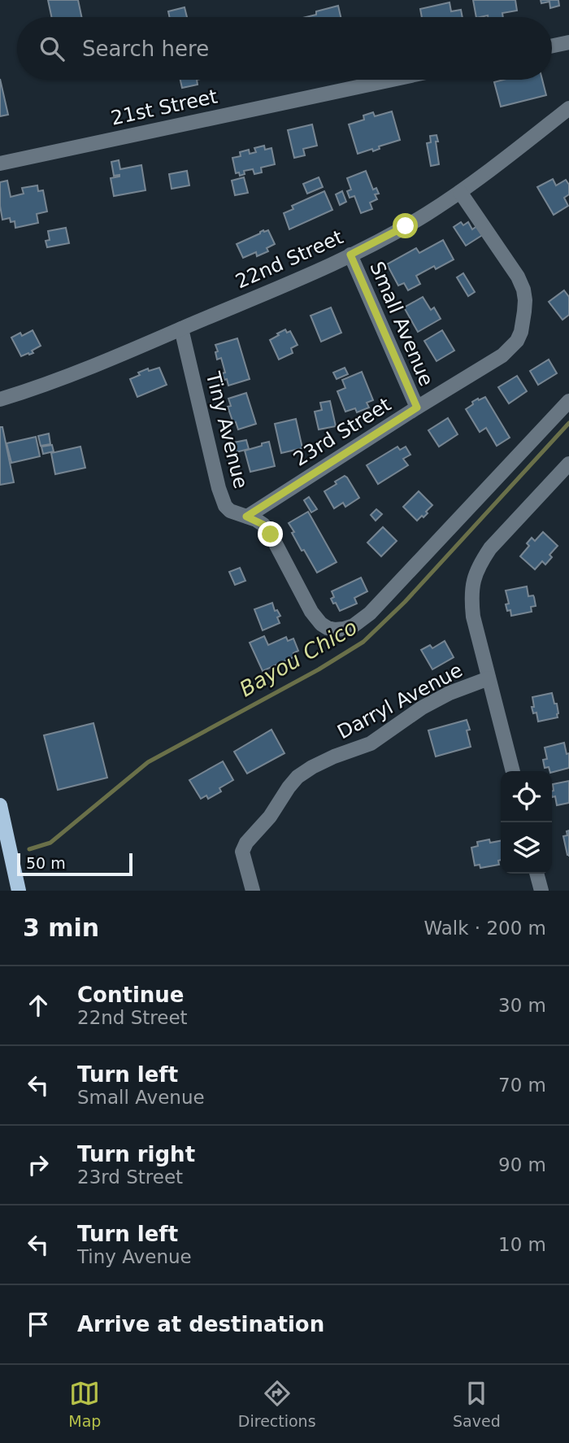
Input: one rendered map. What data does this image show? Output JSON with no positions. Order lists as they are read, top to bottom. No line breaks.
{"streets":{"street":["21st Street","22nd Street","Small Avenue","Tiny Avenue","23rd Street","Darryl Avenue"]},"crossings":[["22nd Street","Small Avenue"],["22nd Street","Tiny Avenue"],["22nd Street","23rd Street"],["Small Avenue","23rd Street"],["Tiny Avenue","23rd Street"]],"water":["Bayou Chico"],"scale_bar":"50 m","page":{"search":"Search here","scale":"50 m","heading":["3 min","Walk · 200 m"],"list":[["Continue","22nd Street","30 m"],["Turn left","Small Avenue","70 m"],["Turn right","23rd Street","90 m"],["Turn left","Tiny Avenue","10 m"],"Arrive at destination"],"nav":["Map","Directions","Saved"]}}
